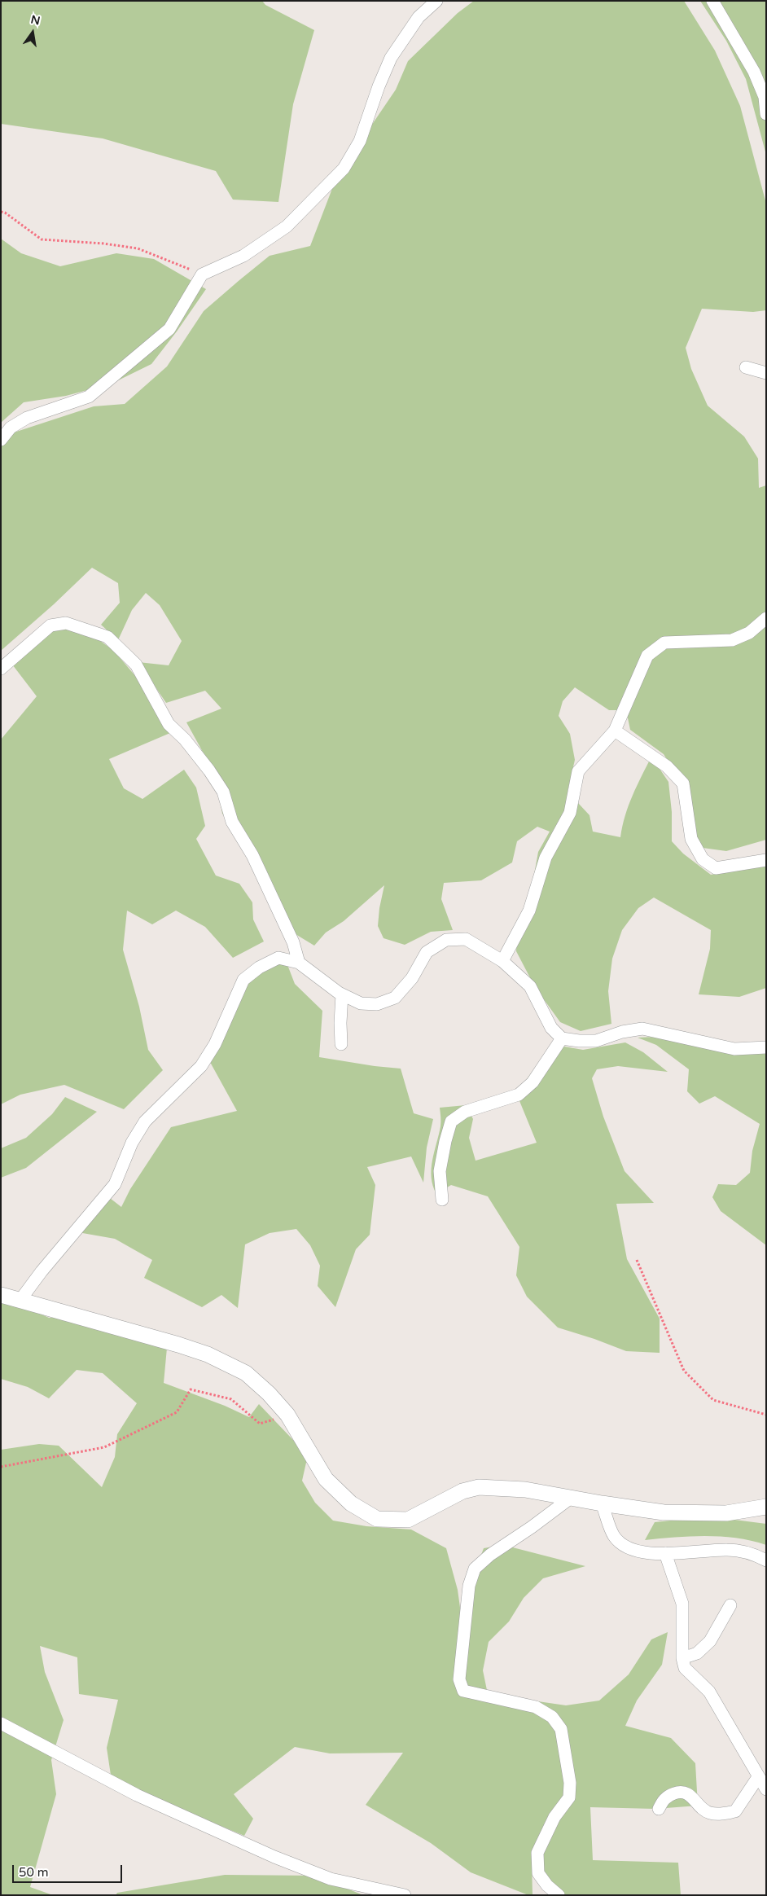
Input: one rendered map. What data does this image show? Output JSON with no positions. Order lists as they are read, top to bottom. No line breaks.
{"scale_bar":"50 m","north":"top"}
